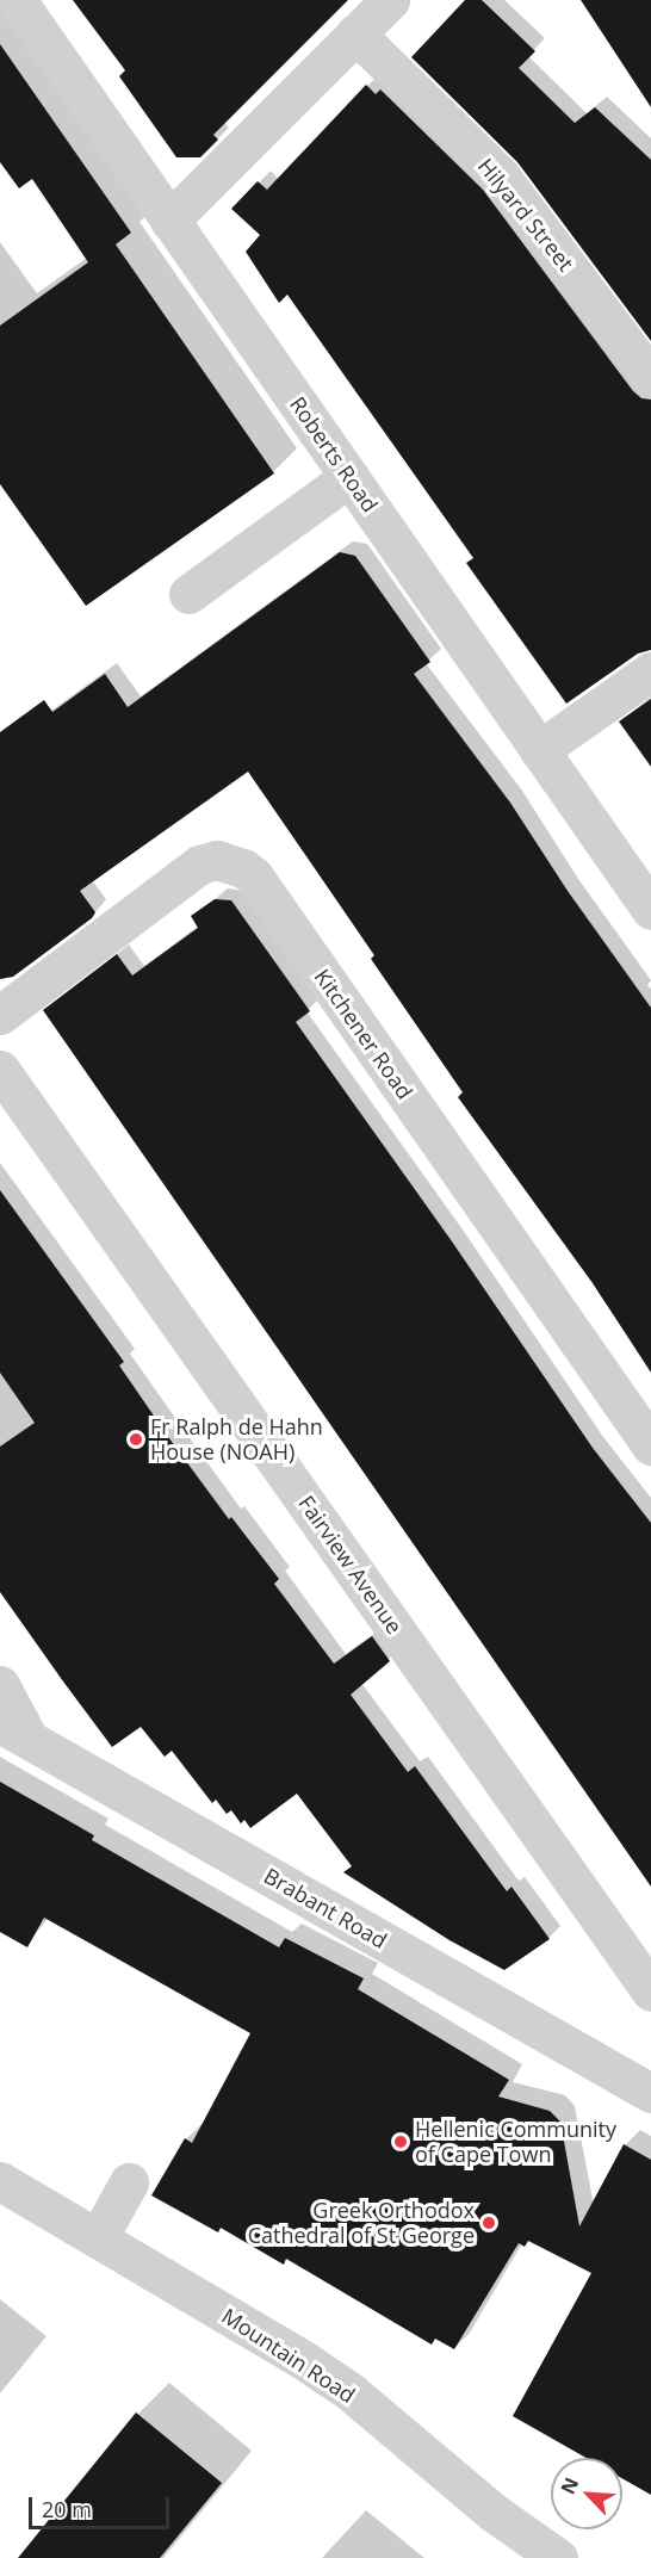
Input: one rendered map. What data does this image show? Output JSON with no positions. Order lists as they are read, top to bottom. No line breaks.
{"streets":{"street":["Hilyard Street","Roberts Road","Kitchener Road","Fairview Avenue","Brabant Road","Mountain Road"]},"places":["Fr Ralph de Hahn House (NOAH)","Hellenic Community of Cape Town","Greek Orthodox Cathedral of St George"],"scale_bar":"20 m","north":"top left"}
